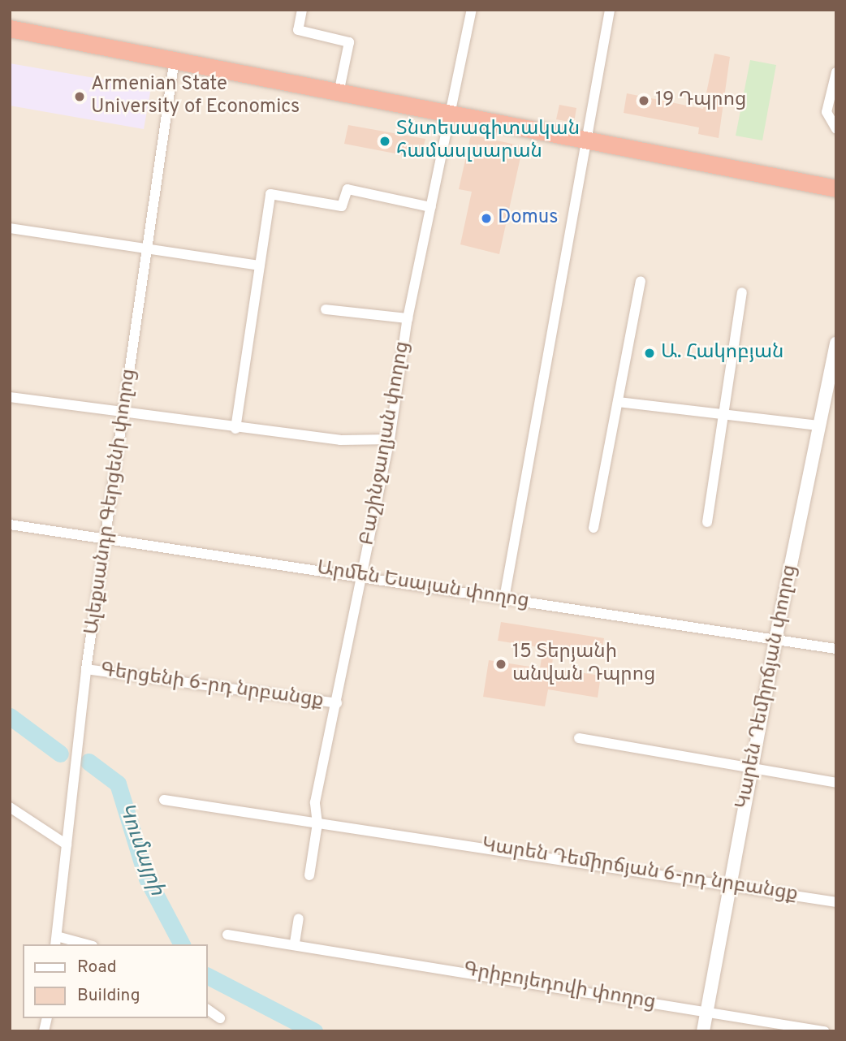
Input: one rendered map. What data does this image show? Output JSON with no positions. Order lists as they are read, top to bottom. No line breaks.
{"streets":{"street":["Բաշինջաղյան փողոց","Ալեքսանդր Գերցենի փողոց","Արմեն Եսայան փողոց","Գերցենի 6-րդ նրբանցք","Կարեն Դեմիրճյան փողոց","Կարեն Դեմիրճյան 6-րդ նրբանցք","Գրիբոյեդովի փողոց"]},"crossings":[["Բաշինջաղյան փողոց","Արմեն Եսայան փողոց"],["Բաշինջաղյան փողոց","Գերցենի 6-րդ նրբանցք"],["Բաշինջաղյան փողոց","Կարեն Դեմիրճյան 6-րդ նրբանցք"],["Ալեքսանդր Գերցենի փողոց","Արմեն Եսայան փողոց"],["Ալեքսանդր Գերցենի փողոց","Գերցենի 6-րդ նրբանցք"],["Արմեն Եսայան փողոց","Կարեն Դեմիրճյան փողոց"],["Կարեն Դեմիրճյան փողոց","Կարեն Դեմիրճյան 6-րդ նրբանցք"],["Կարեն Դեմիրճյան փողոց","Գրիբոյեդովի փողոց"]],"water":["Կումայրի"],"places":["Armenian State University of Economics","19 Դպրոց","Տնտեսագիտական համասլսարան","Domus","Ա. Հակոբյան","15 Տերյանի անվան Դպրոց"],"legend":["Road","Building"]}
